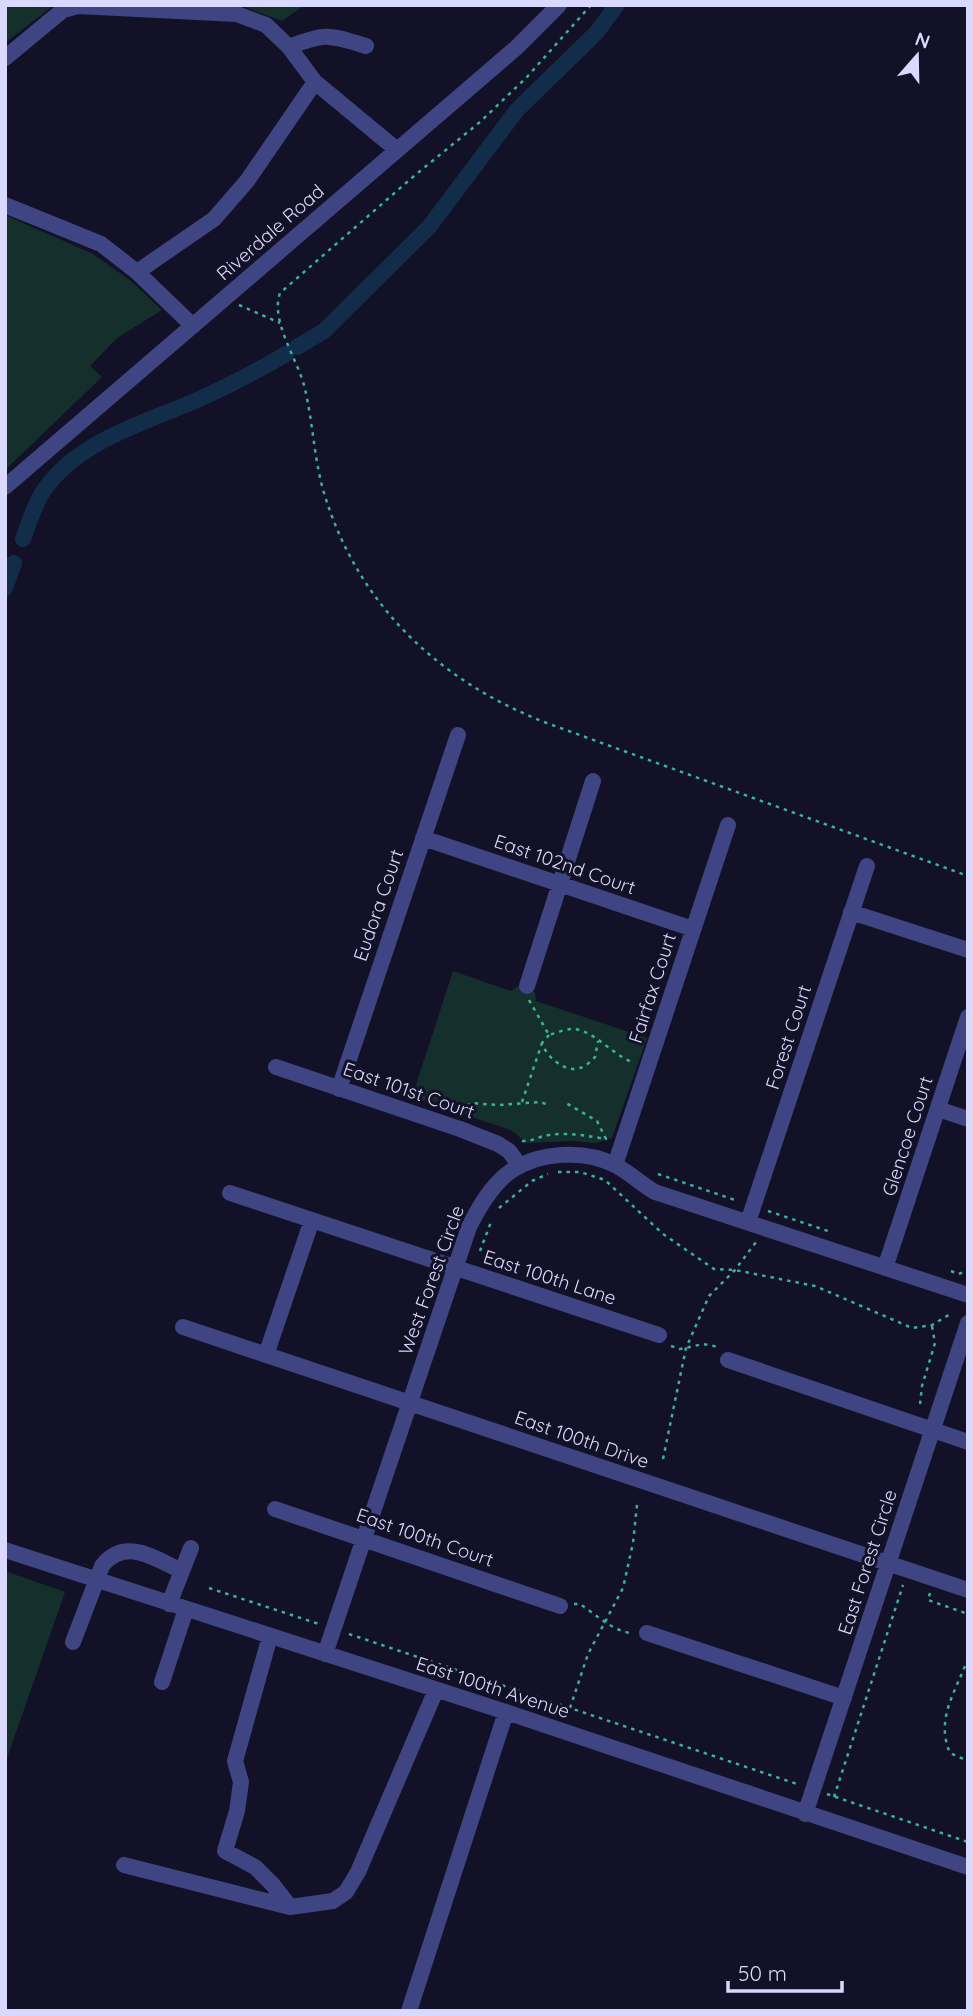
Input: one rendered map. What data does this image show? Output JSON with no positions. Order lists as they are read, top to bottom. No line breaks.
{"streets":{"street":["Riverdale Road","East 102nd Court","Eudora Court","Fairfax Court","Forest Court","East 101st Court","Glencoe Court","East 100th Lane","West Forest Circle","East 100th Drive","East 100th Court","East Forest Circle","East 100th Avenue"]},"crossings":[["East 102nd Court","Eudora Court"],["East 102nd Court","Fairfax Court"],["Eudora Court","East 101st Court"],["Fairfax Court","West Forest Circle"],["Forest Court","West Forest Circle"],["East 101st Court","West Forest Circle"],["East 100th Lane","West Forest Circle"],["West Forest Circle","East 100th Drive"],["West Forest Circle","East 100th Court"],["West Forest Circle","East 100th Avenue"],["East 100th Drive","East Forest Circle"],["East Forest Circle","East 100th Avenue"]],"scale_bar":"50 m","north":"top"}
